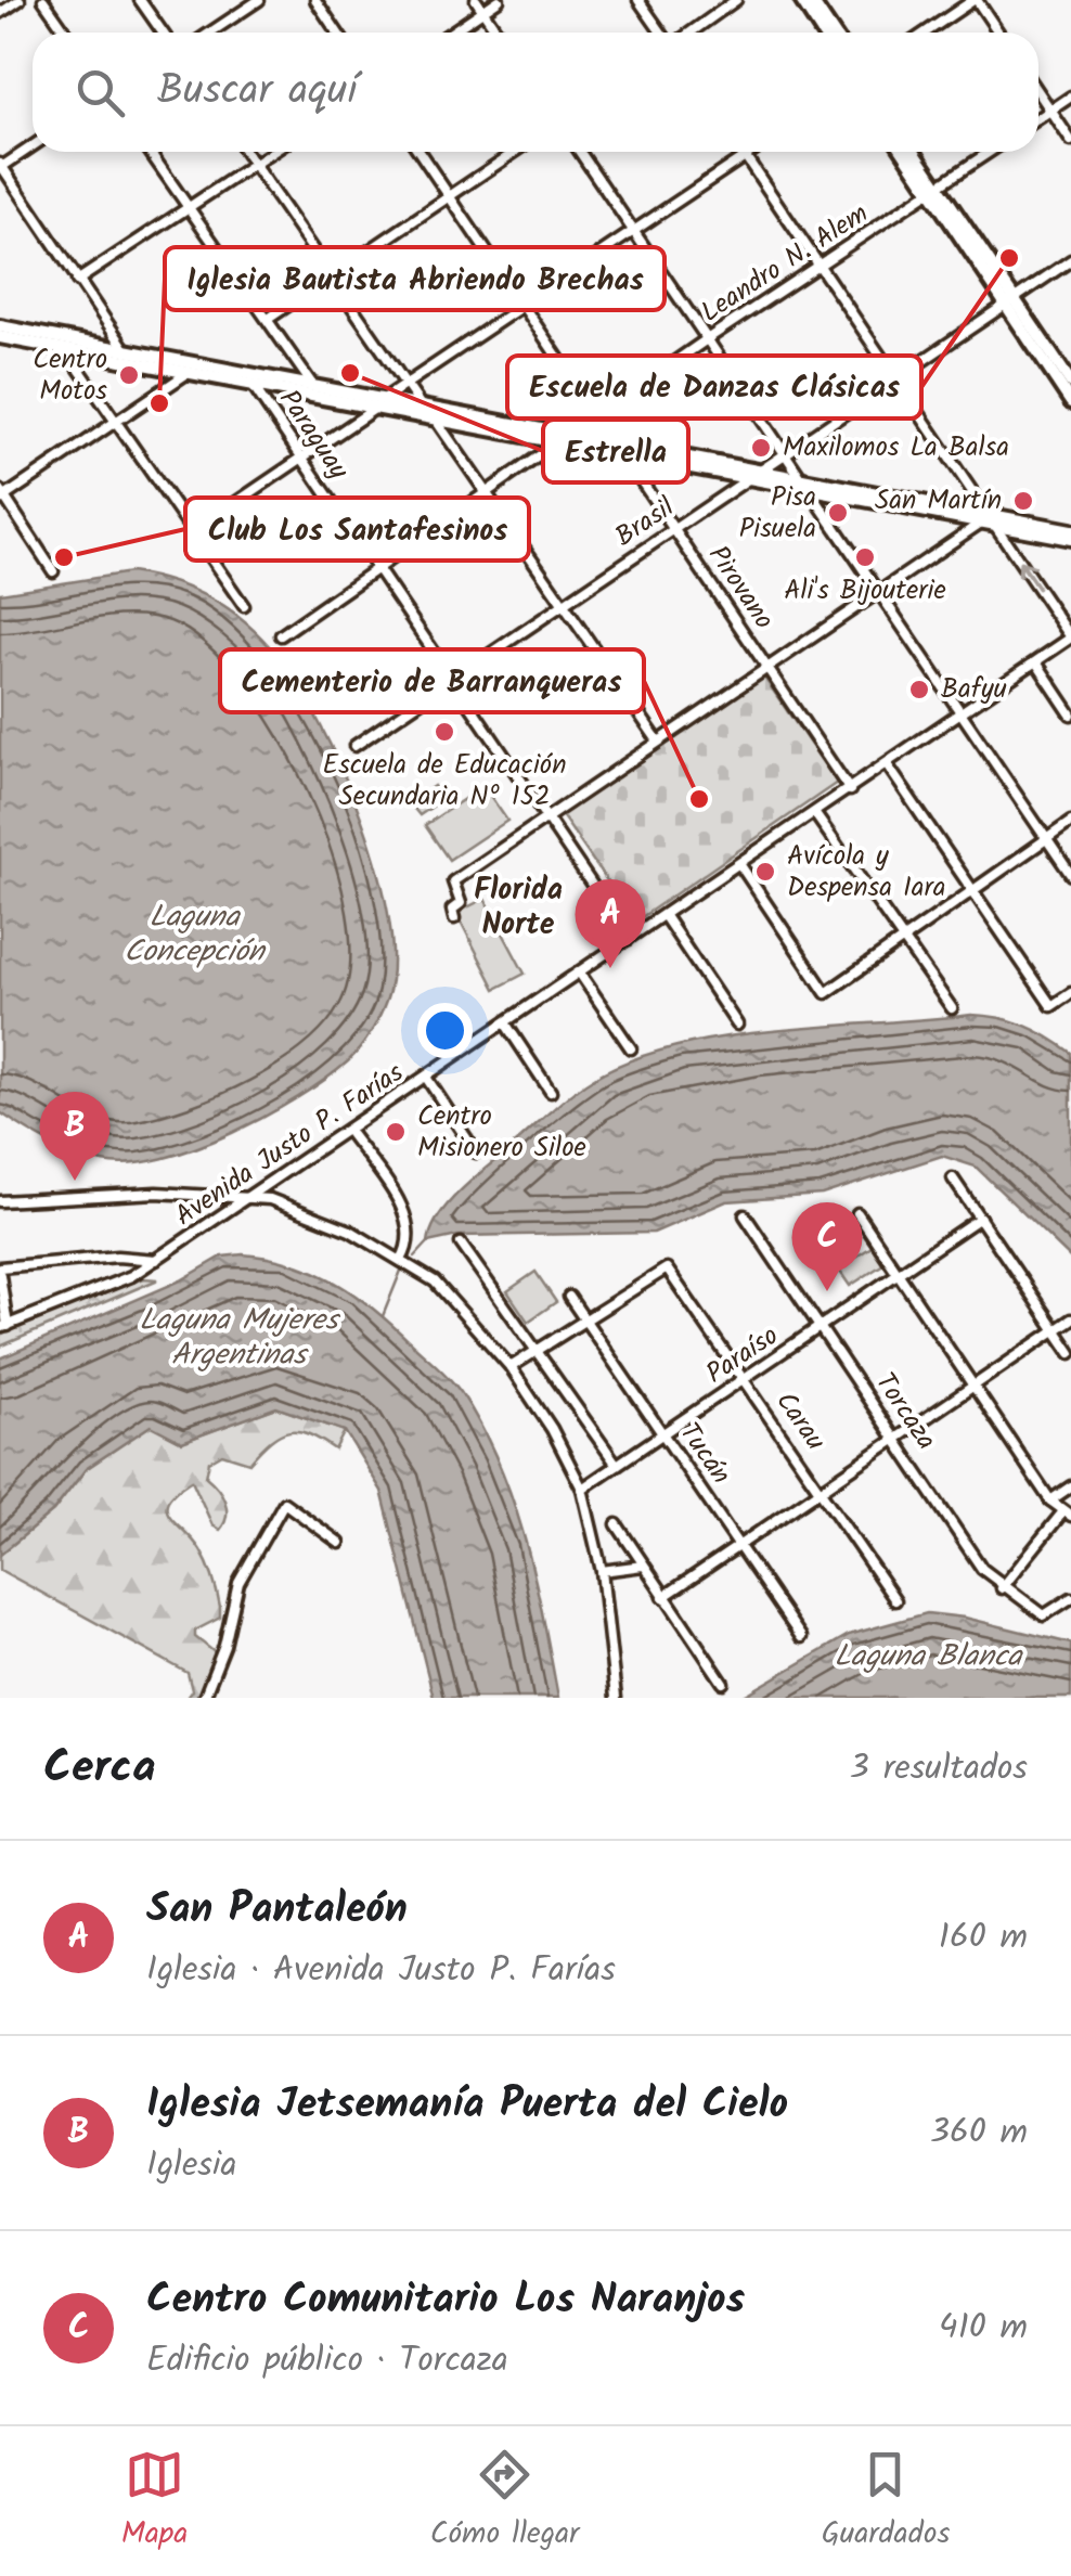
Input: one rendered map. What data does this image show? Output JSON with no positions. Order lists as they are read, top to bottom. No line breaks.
{"streets":{"street":["Leandro N. Alem","Paraguay","Brasil","Pirovano","Avenida Justo P. Farías","Paraíso","Torcaza","Carau","Tucán"]},"crossings":[["Leandro N. Alem","Paraguay"],["Leandro N. Alem","Pirovano"],["Paraguay","Brasil"],["Paraguay","Avenida Justo P. Farías"],["Brasil","Pirovano"],["Pirovano","Avenida Justo P. Farías"],["Paraíso","Torcaza"],["Paraíso","Carau"],["Paraíso","Tucán"],["Carau","Tucán"]],"districts":["Florida Norte"],"water":["Laguna Concepción","Laguna Mujeres Argentinas","Laguna Blanca"],"places":["Escuela de Danzas Clásicas","Estrella","Centro Motos","Iglesia Bautista Abriendo Brechas","Maxilomos La Balsa","San Martín","Pisa Pisuela","Club Los Santafesinos","Ali's Bijouterie","Bafyu","Escuela de Educación Secundaria Nº 152","Cementerio de Barranqueras","Avícola y Despensa Iara","Centro Misionero Siloe"],"page":{"search":"Buscar aquí","pins":["A","B","C"],"heading":["Cerca","3 resultados"],"list":[{"mark":"A","name":"San Pantaleón","note":"Iglesia · Avenida Justo P. Farías","value":"160 m"},{"mark":"B","name":"Iglesia Jetsemanía Puerta del Cielo","note":"Iglesia","value":"360 m"},{"mark":"C","name":"Centro Comunitario Los Naranjos","note":"Edificio público · Torcaza","value":"410 m"}],"nav":["Mapa","Cómo llegar","Guardados"]}}
